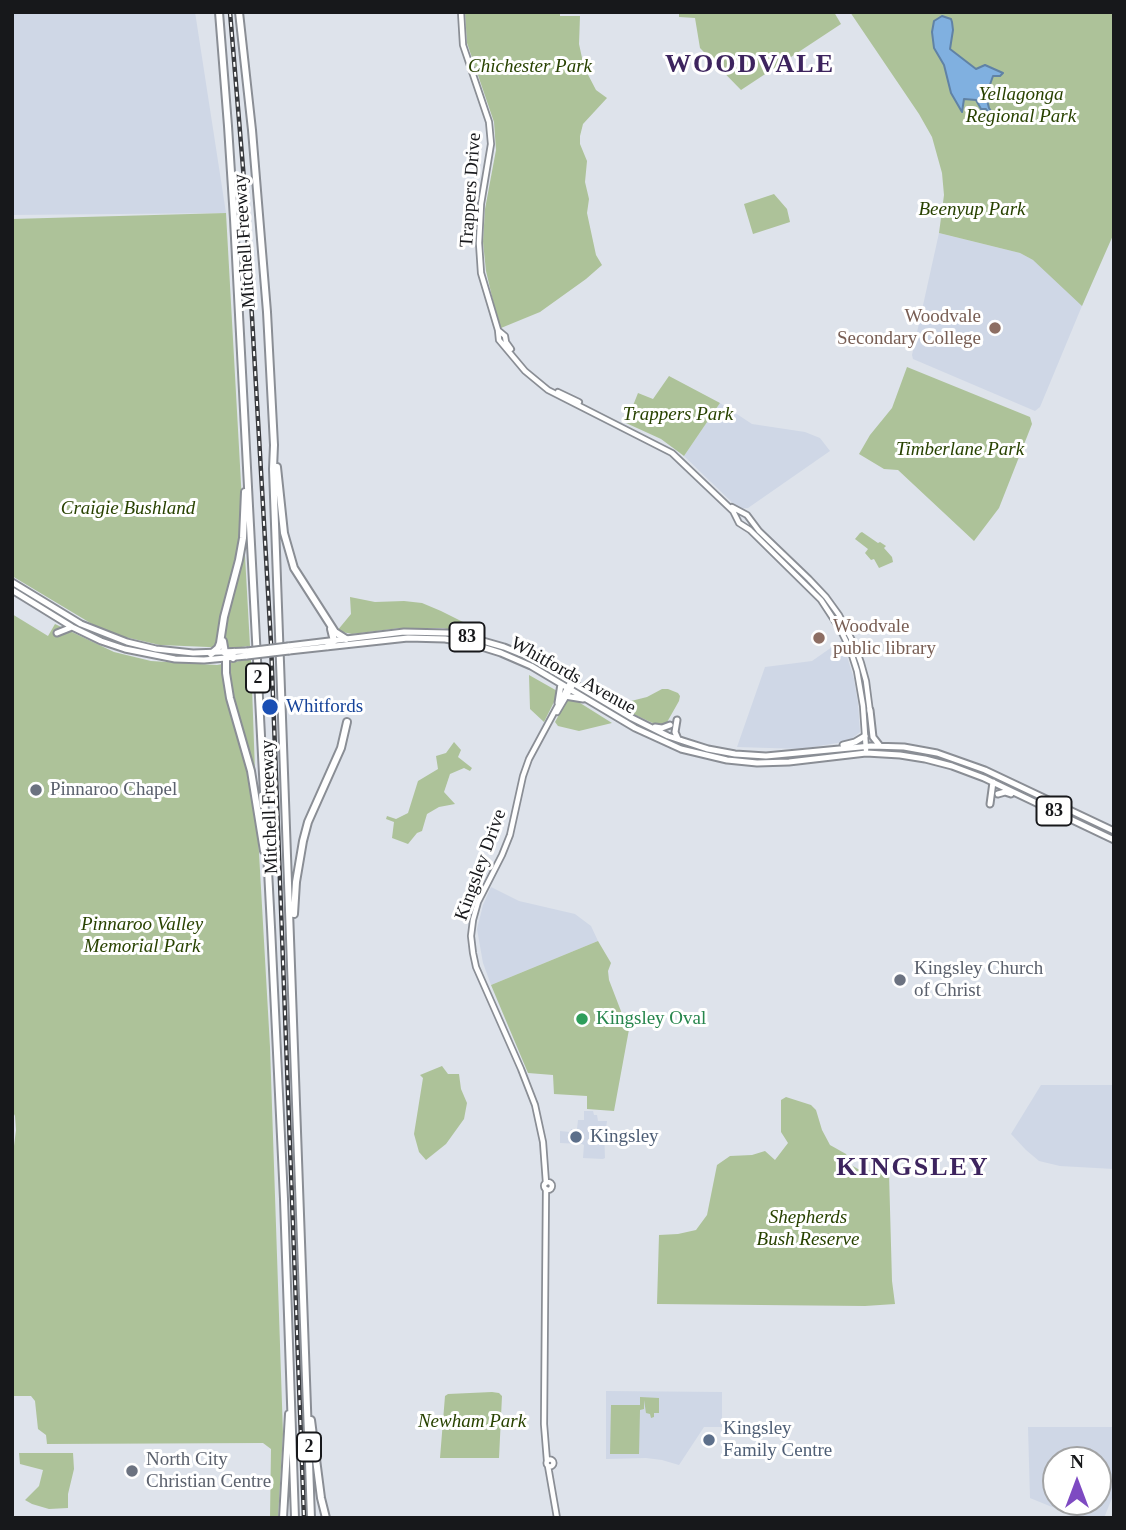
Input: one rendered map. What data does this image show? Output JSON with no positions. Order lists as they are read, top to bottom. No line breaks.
{"streets":{"highway":["Mitchell Freeway","2"],"main road":["Trappers Drive","83","Whitfords Avenue","Kingsley Drive"]},"crossings":[["Whitfords Avenue","Kingsley Drive"]],"districts":["WOODVALE","KINGSLEY"],"parks":["Chichester Park","Yellagonga Regional Park","Beenyup Park","Trappers Park","Timberlane Park","Craigie Bushland","Pinnaroo Valley Memorial Park","Shepherds Bush Reserve","Newham Park"],"places":["Woodvale Secondary College","Woodvale public library","Whitfords","Pinnaroo Chapel","Kingsley Church of Christ","Kingsley Oval","Kingsley","Kingsley Family Centre","North City Christian Centre"],"north":"top"}
